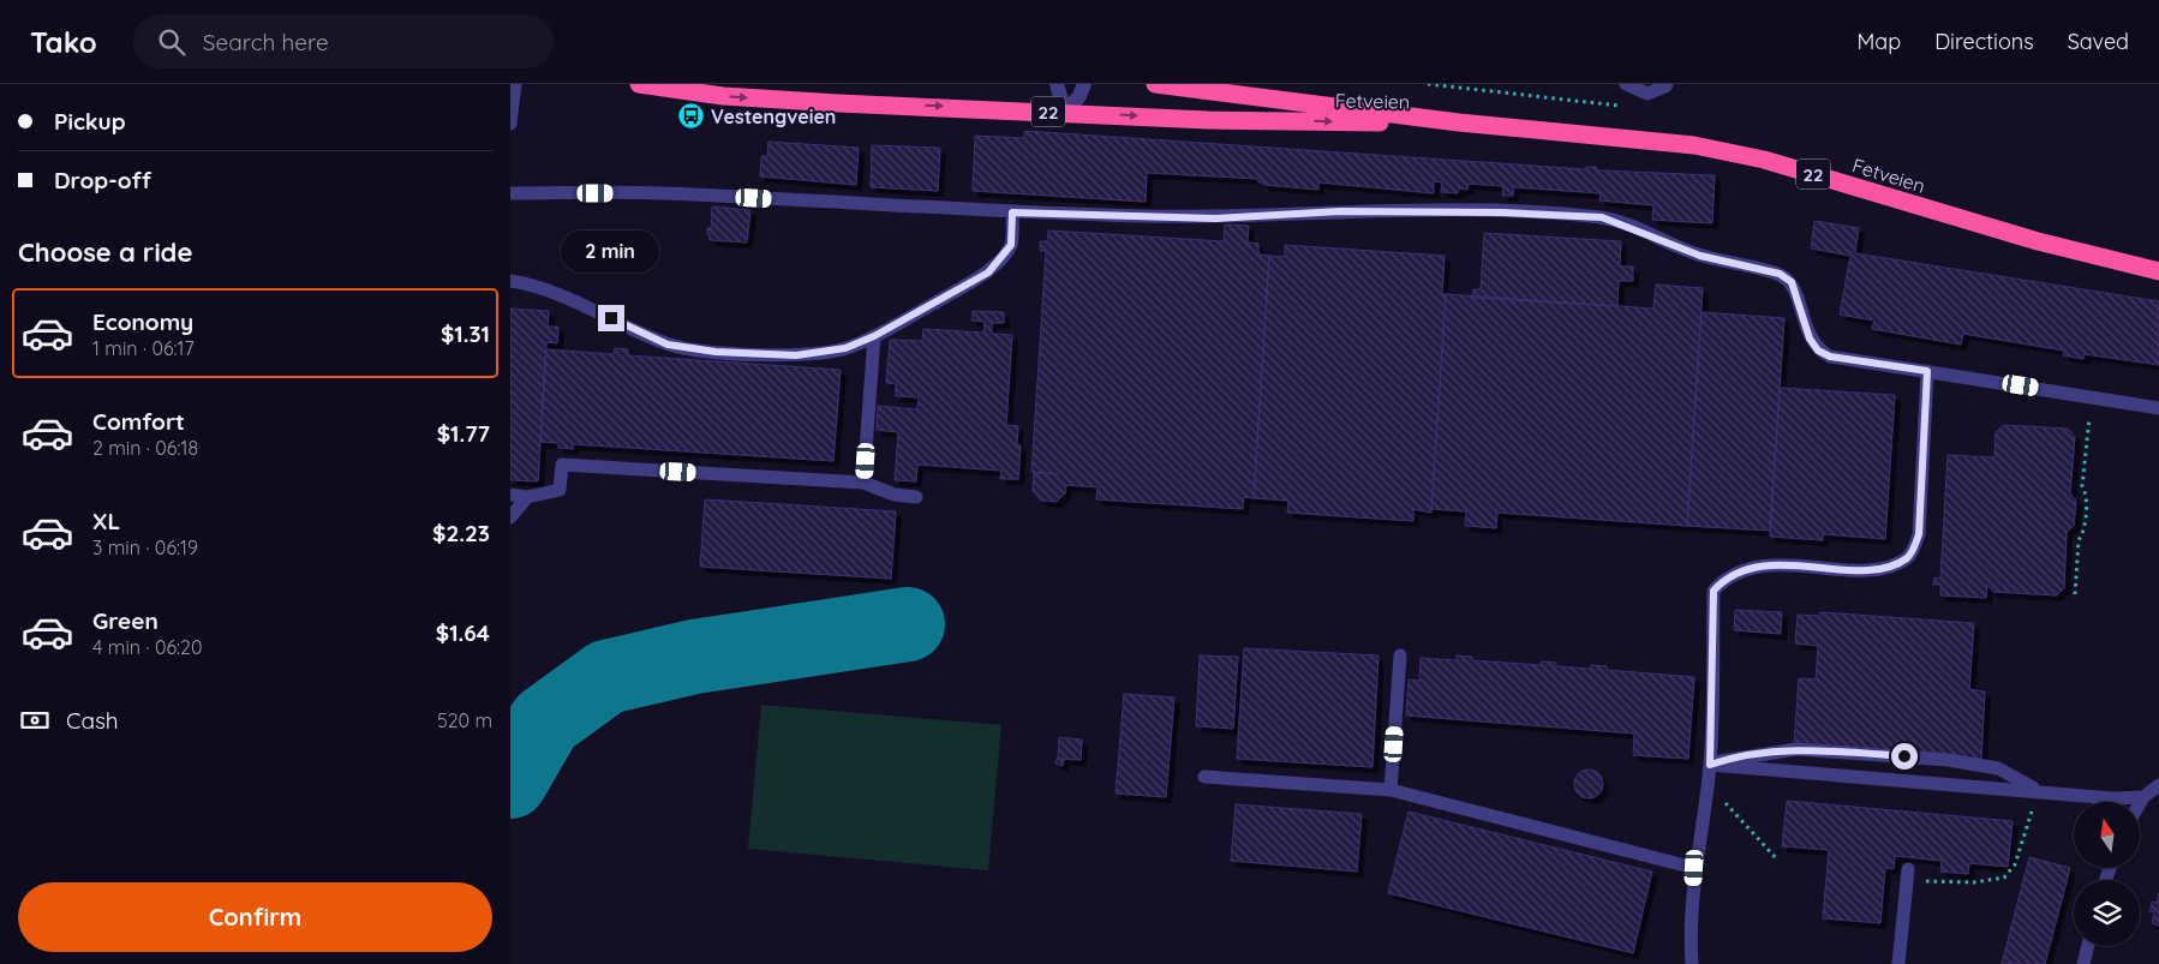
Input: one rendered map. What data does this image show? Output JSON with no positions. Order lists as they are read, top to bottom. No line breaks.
{"streets":{"highway":["Fetveien","22"]},"places":{"bus stop":["Vestengveien"]},"north":"top","page":{"header":"Tako","search":"Search here","nav":["Map","Directions","Saved"],"banner":["Pickup","Drop-off"],"heading":"Choose a ride","bubble":"2 min","list":[{"name":"Economy","note":"1 min · 06:17","value":"$1.31"},{"name":"Comfort","note":"2 min · 06:18","value":"$1.77"},{"name":"XL","note":"3 min · 06:19","value":"$2.23"},{"name":"Green","note":"4 min · 06:20","value":"$1.64"}],"pay":["Cash","520 m"],"buttons":"Confirm"}}
